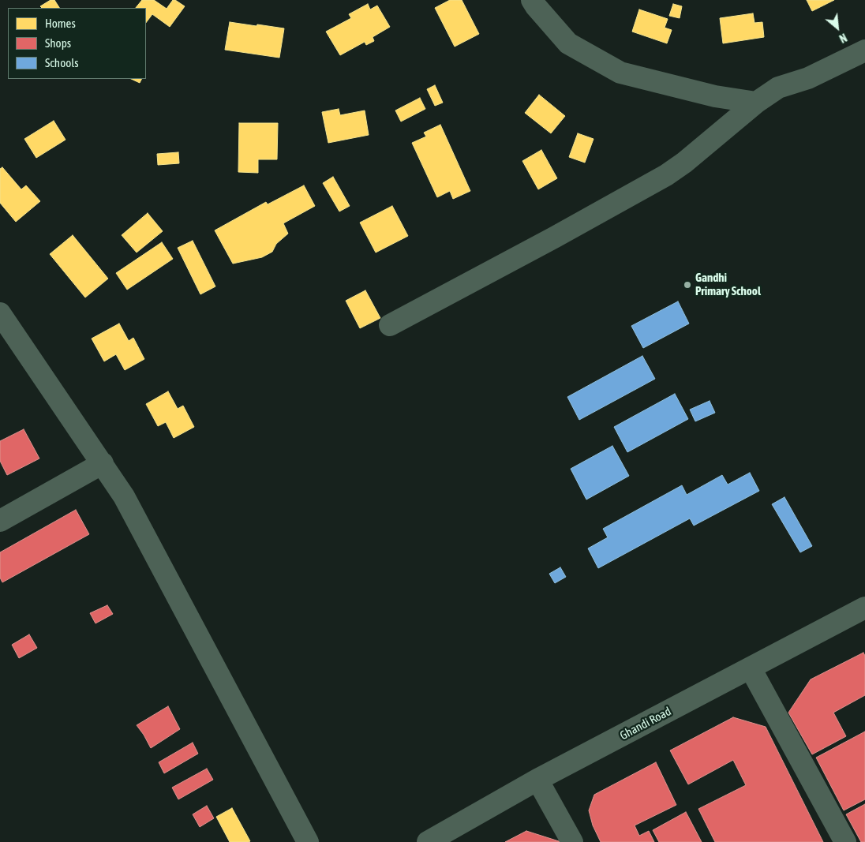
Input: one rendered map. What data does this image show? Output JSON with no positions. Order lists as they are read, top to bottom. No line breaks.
{"streets":{"street":["Ghandi Road"]},"places":["Gandhi Primary School"],"legend":["Homes","Shops","Schools"],"north":"bottom right"}
